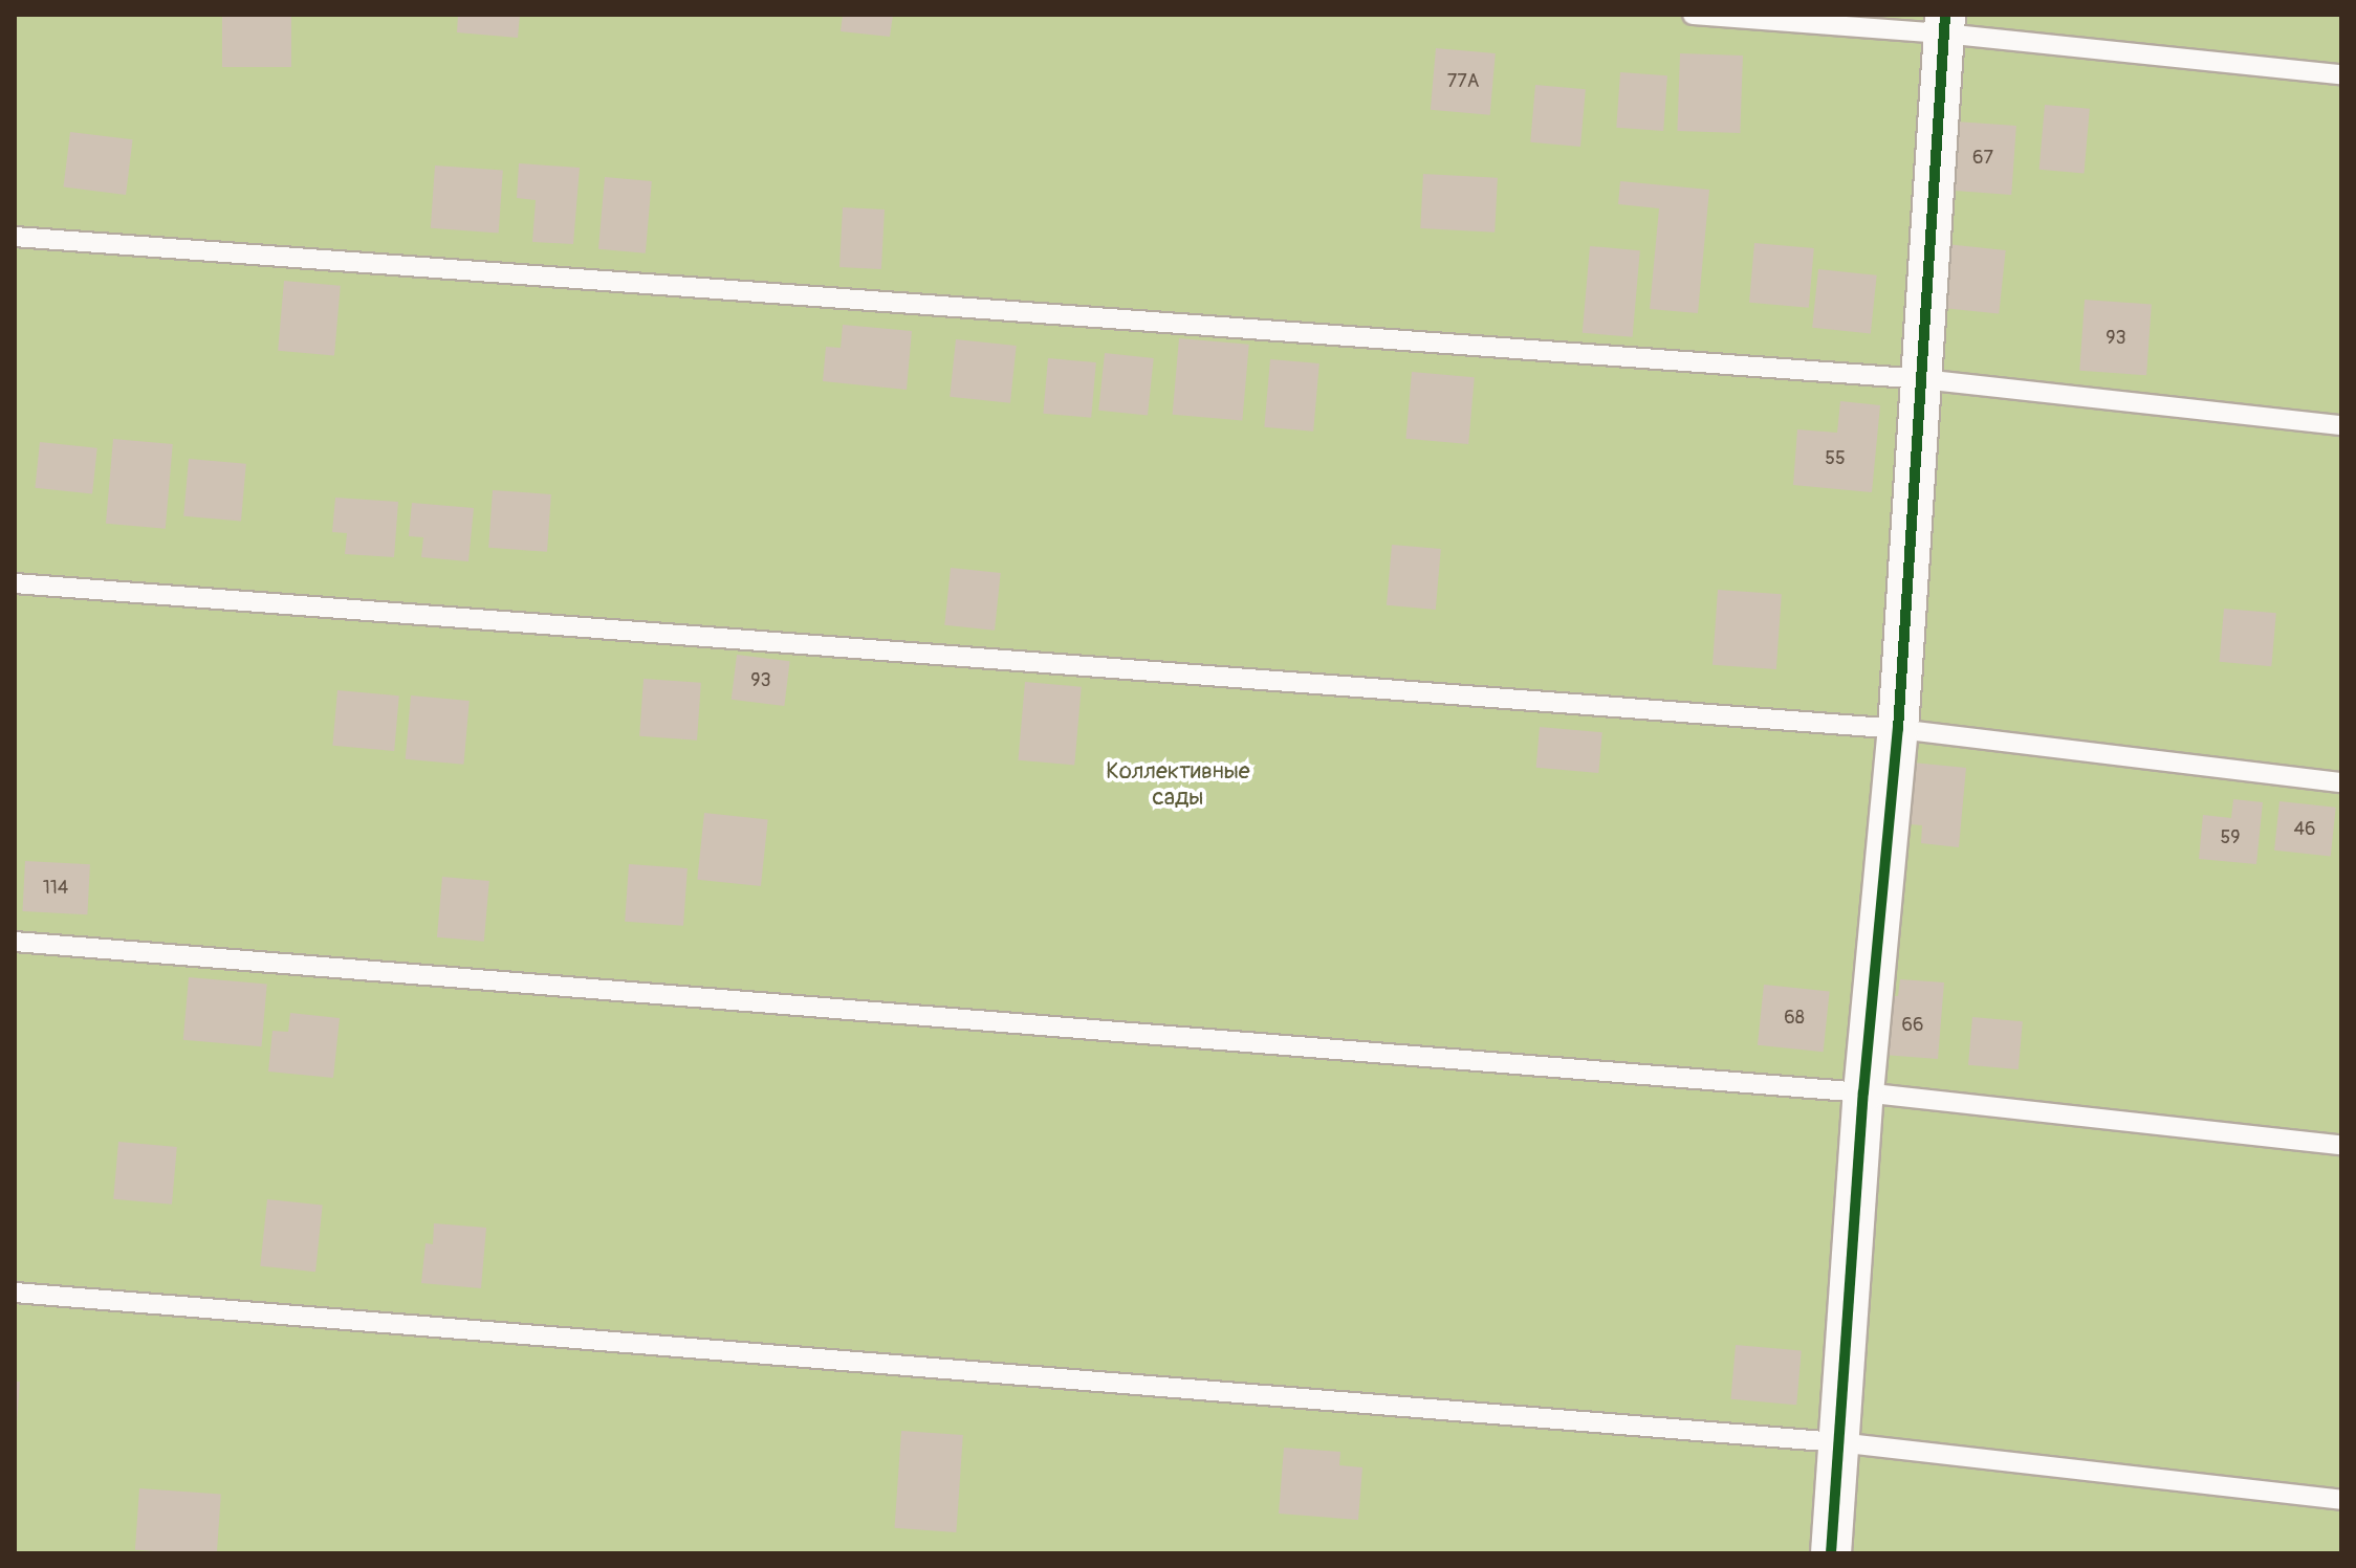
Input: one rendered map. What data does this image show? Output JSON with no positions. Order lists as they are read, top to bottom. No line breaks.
{"parks":["Коллективные сады"],"house_numbers":["77А","67","93","55","93","46","59","114","68","66"]}
